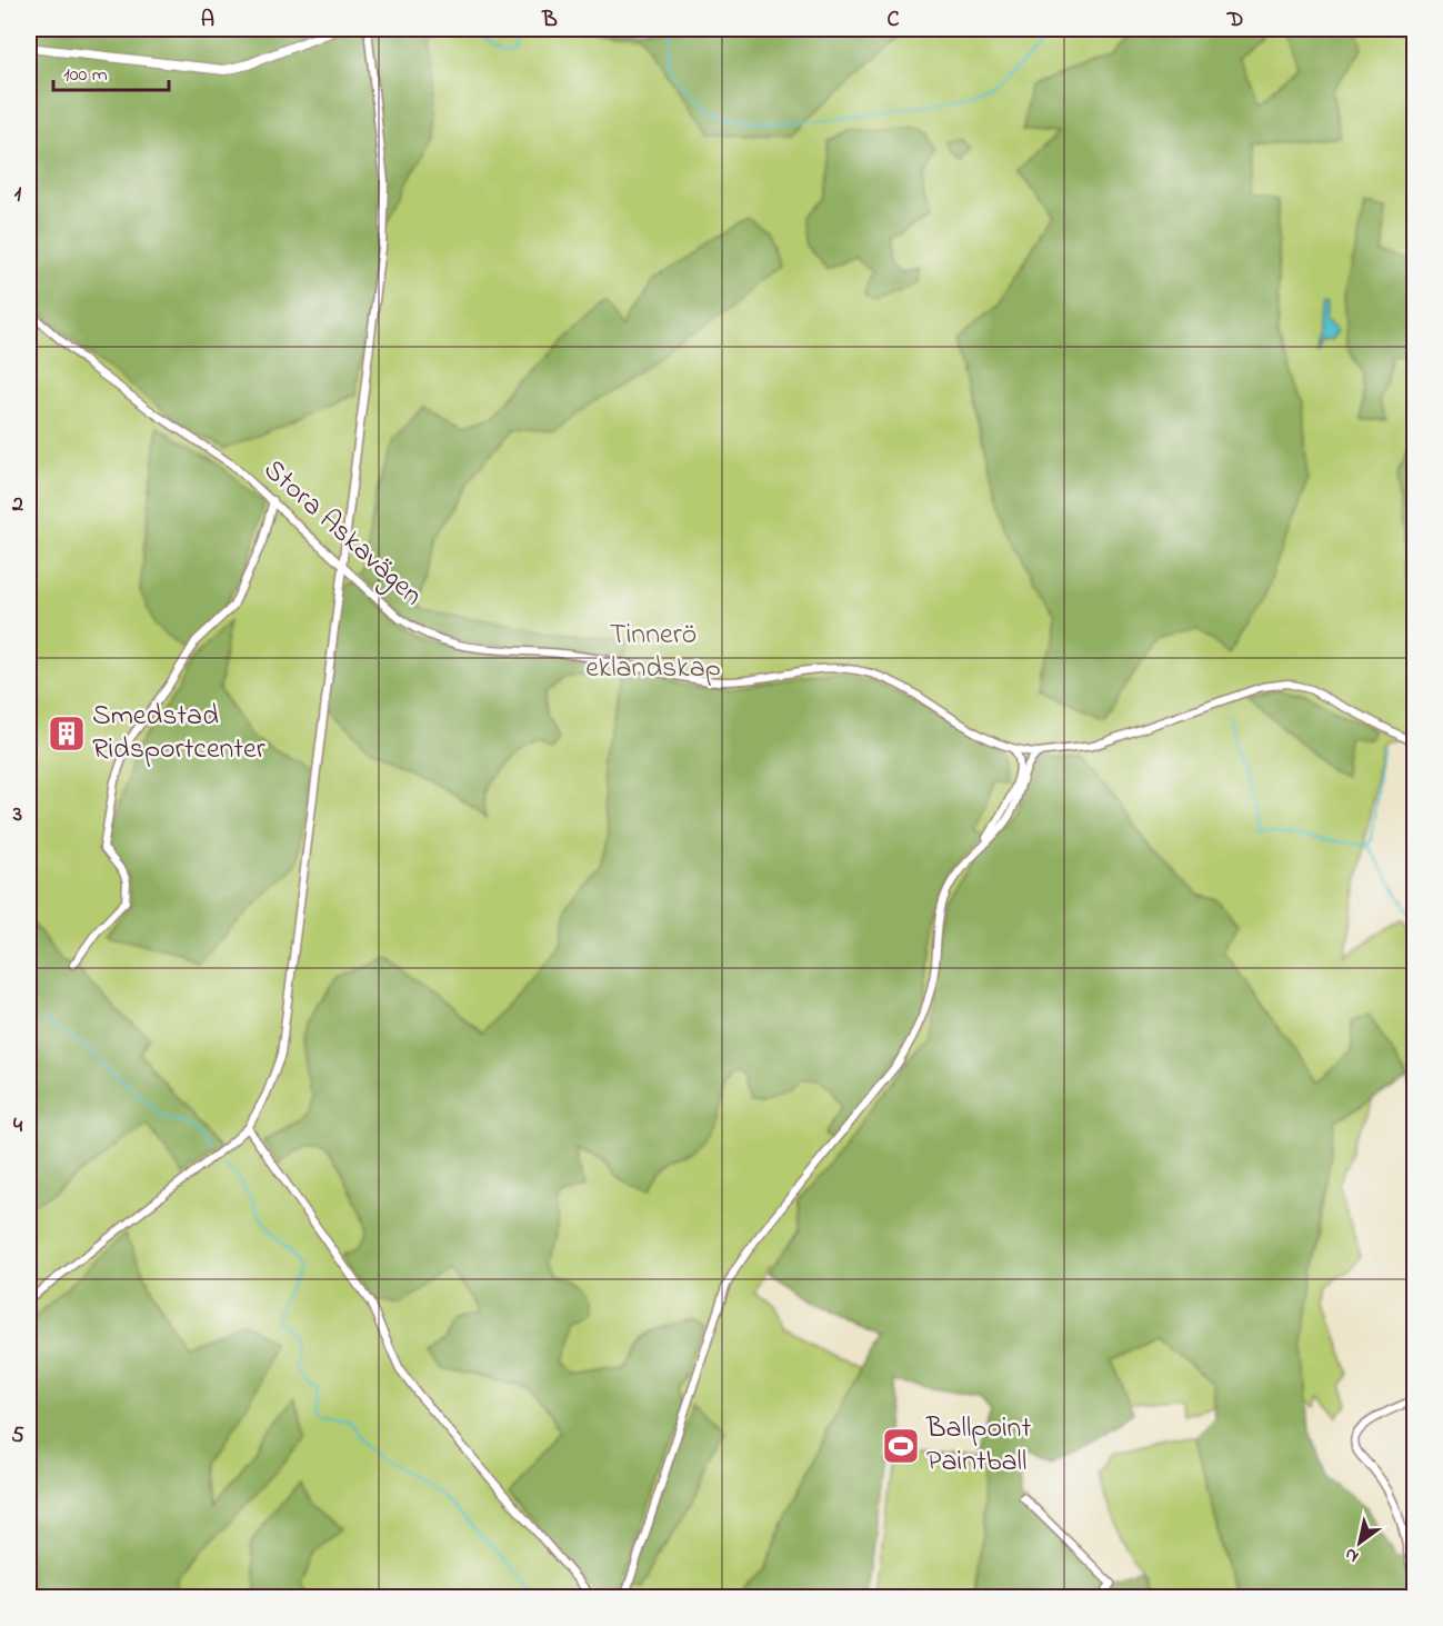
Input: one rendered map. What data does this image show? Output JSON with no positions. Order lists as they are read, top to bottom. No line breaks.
{"streets":{"street":["Stora Askavägen"]},"parks":["Tinnerö eklandskap"],"places":{"building":["Smedstad Ridsportcenter"],"sports":["Ballpoint Paintball"]},"scale_bar":"100 m","north":"bottom left","grid":{"columns":["A","B","C","D"],"rows":["1","2","3","4","5"]}}
